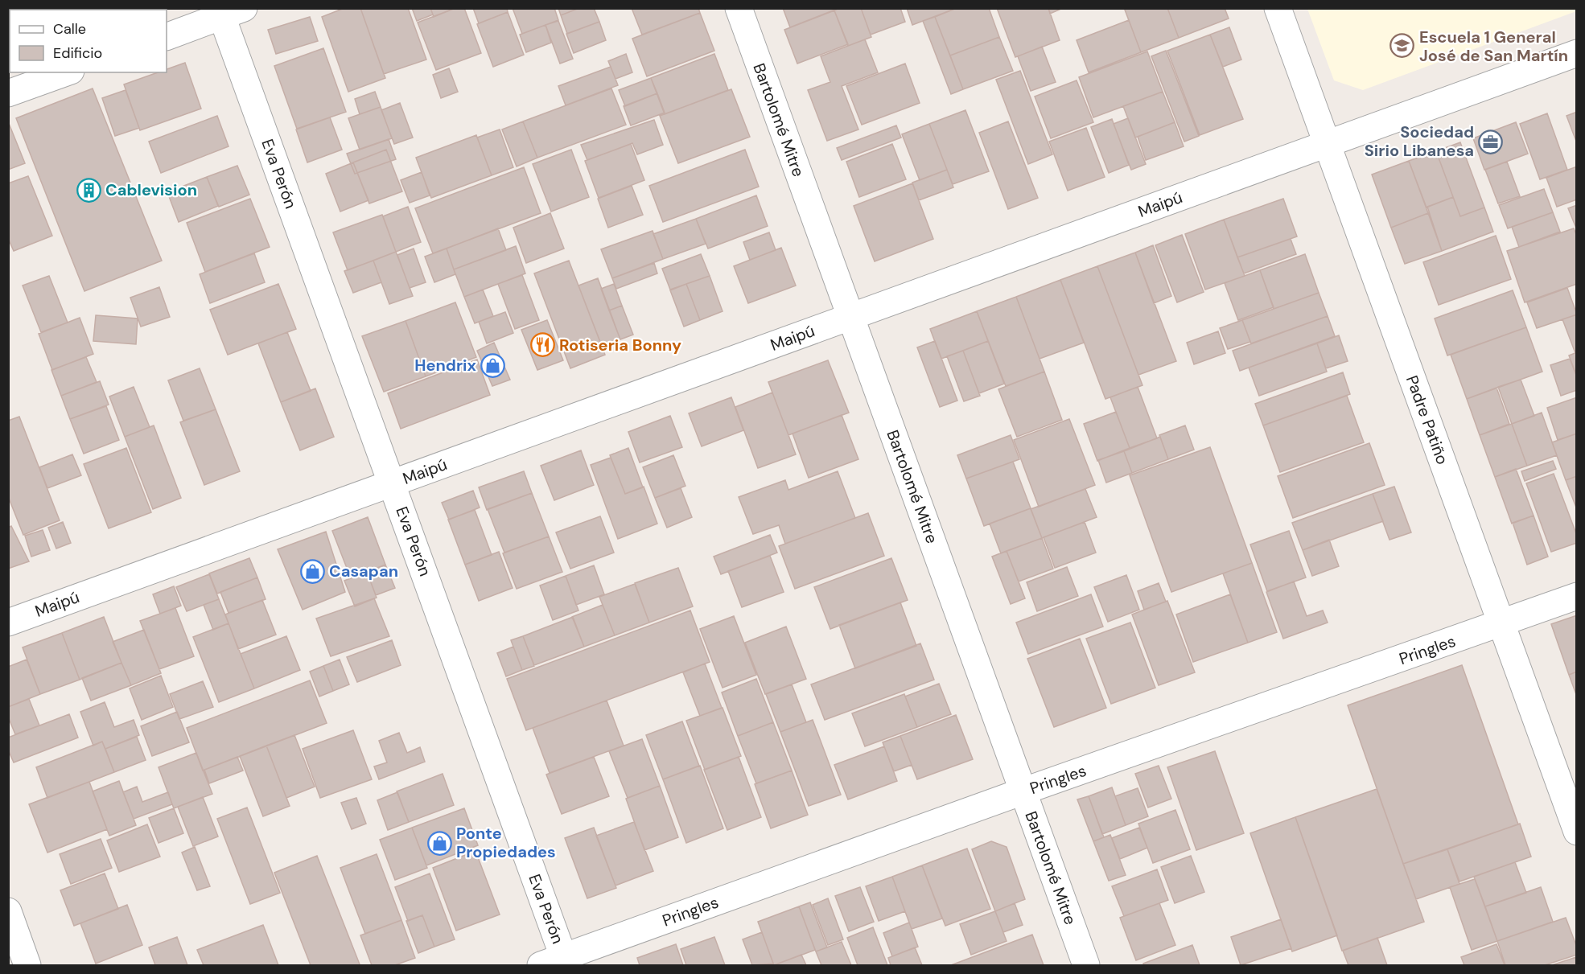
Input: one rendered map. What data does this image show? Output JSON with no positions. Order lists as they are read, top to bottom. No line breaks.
{"streets":{"street":["Bartolomé Mitre","Eva Perón","Maipú","Padre Patiño","Pringles"]},"crossings":[["Bartolomé Mitre","Maipú"],["Bartolomé Mitre","Pringles"],["Eva Perón","Maipú"],["Eva Perón","Pringles"],["Maipú","Padre Patiño"],["Padre Patiño","Pringles"]],"places":{"school or university":["Escuela 1 General José de San Martín"],"office":["Sociedad Sirio Libanesa"],"building":["Cablevision"],"restaurant":["Rotiseria Bonny"],"shop":["Hendrix","Casapan","Ponte Propiedades"]},"legend":["Calle","Edificio"]}
